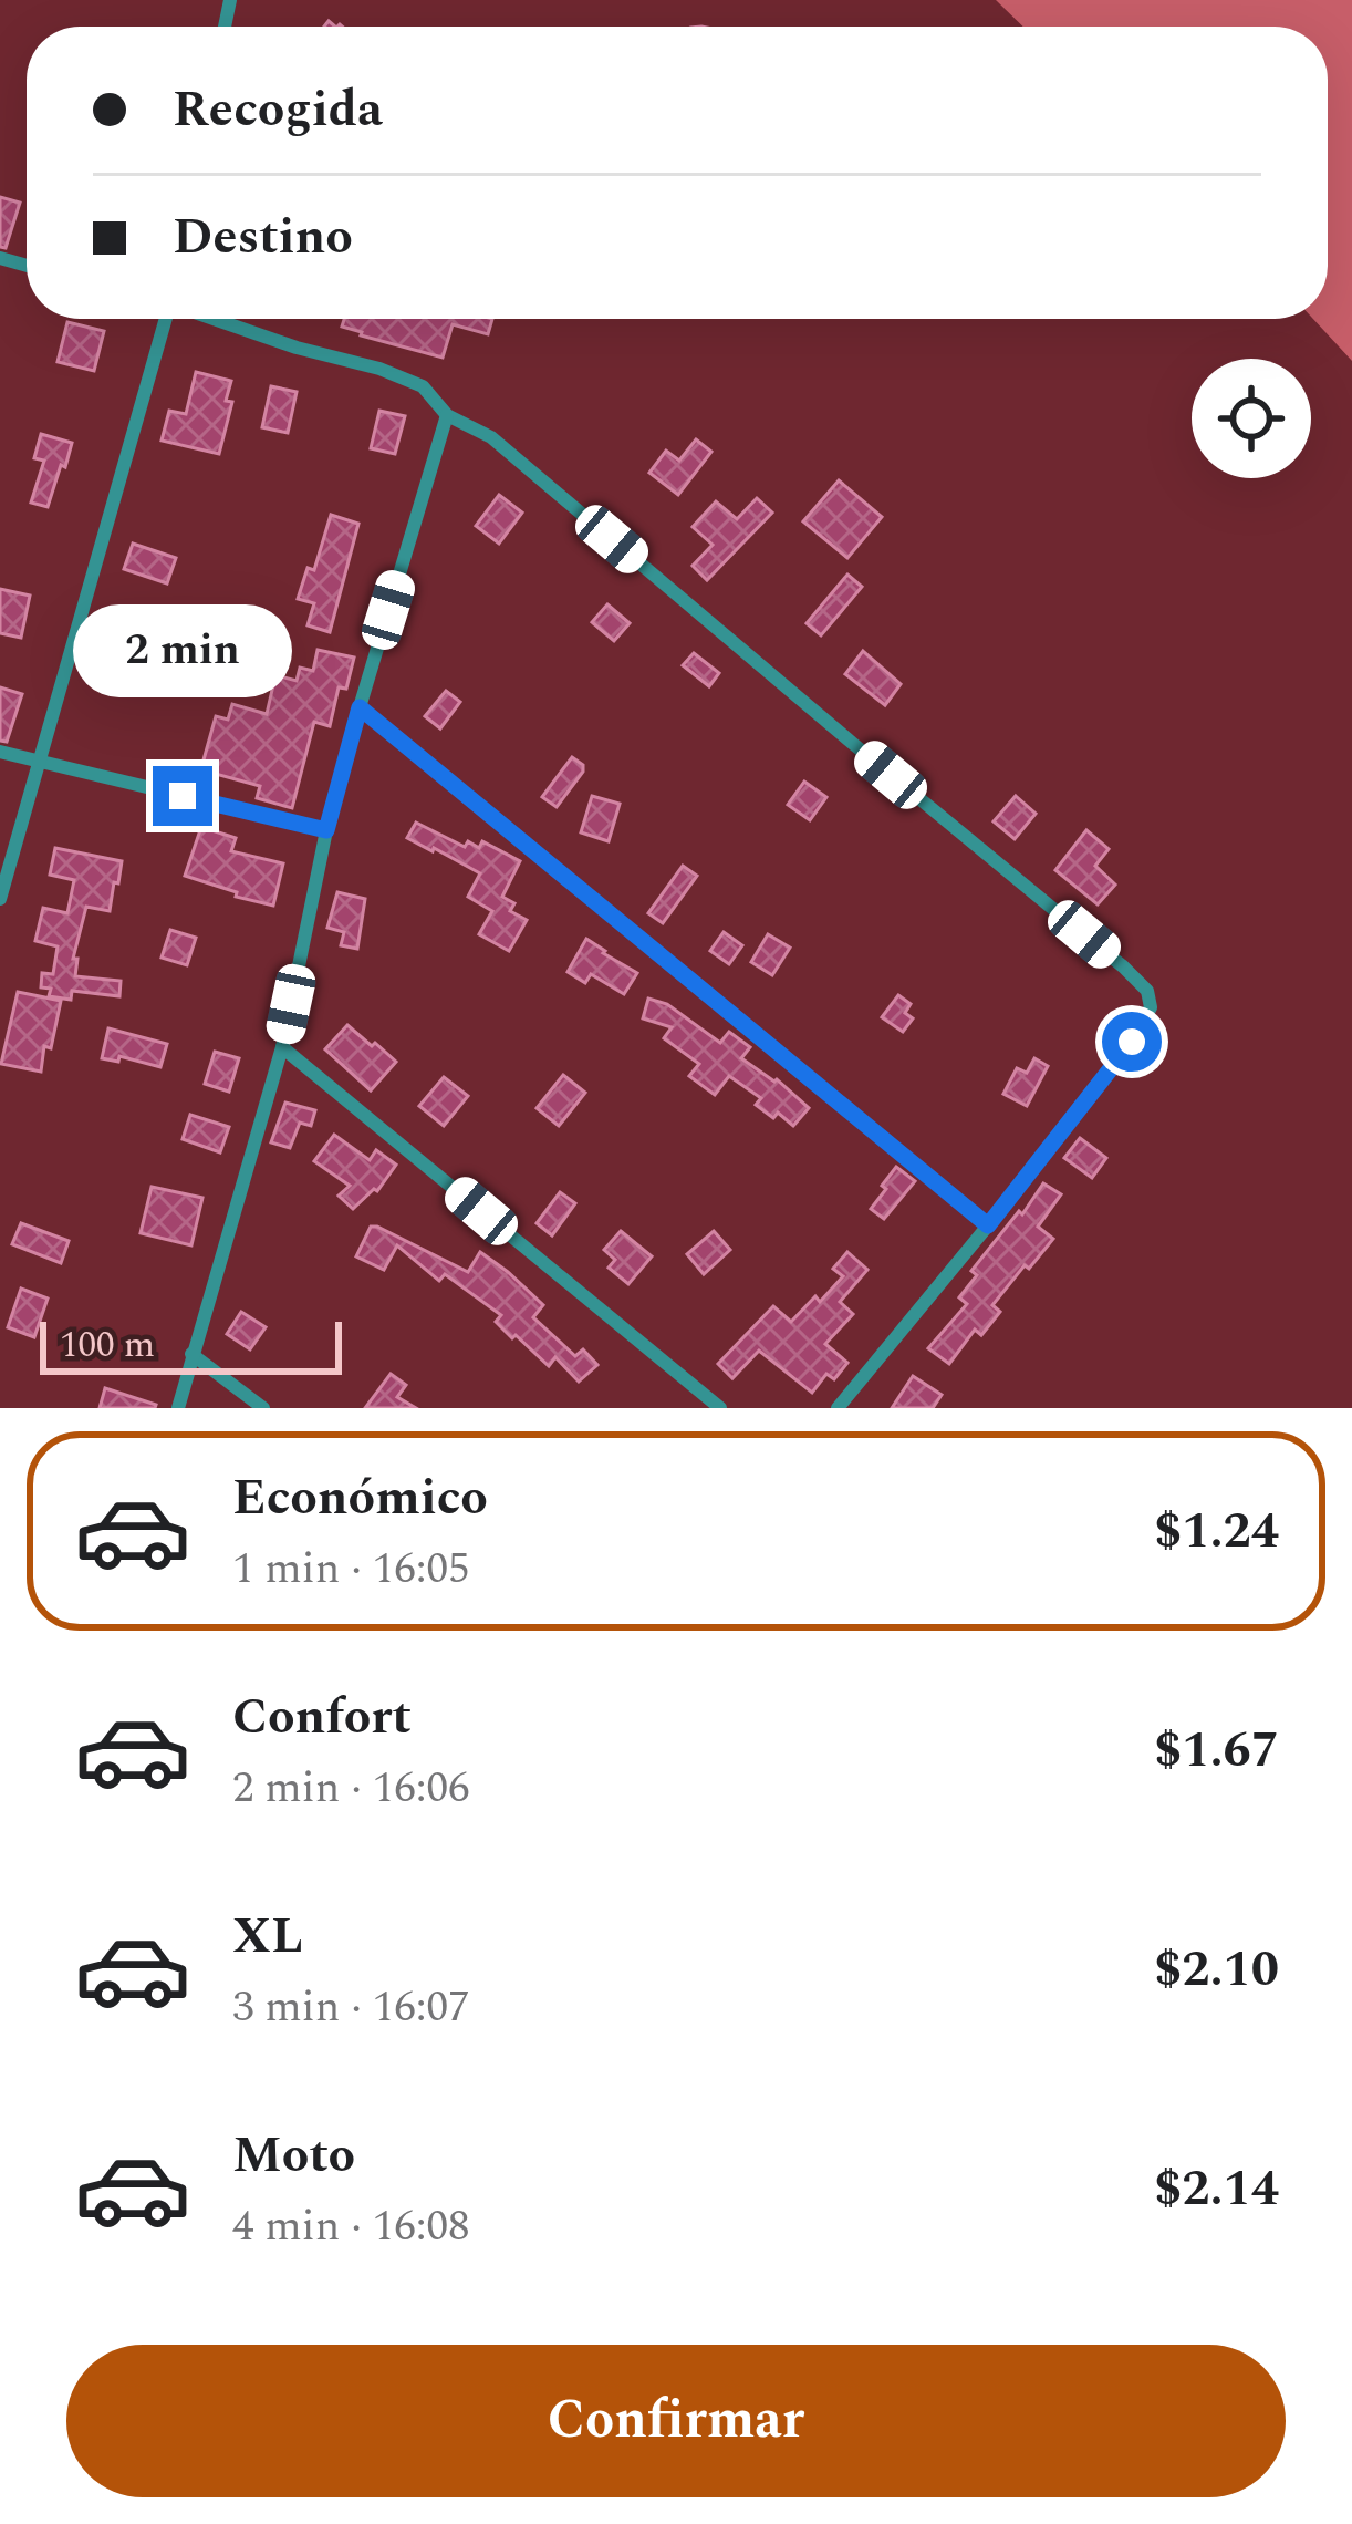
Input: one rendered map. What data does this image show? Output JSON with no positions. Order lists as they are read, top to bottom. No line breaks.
{"scale_bar":"100 m","page":{"banner":["Recogida","Destino"],"bubble":"2 min","scale":"100 m","list":[{"name":"Económico","note":"1 min · 16:05","value":"$1.24"},{"name":"Confort","note":"2 min · 16:06","value":"$1.67"},{"name":"XL","note":"3 min · 16:07","value":"$2.10"},{"name":"Moto","note":"4 min · 16:08","value":"$2.14"}],"buttons":"Confirmar"}}
